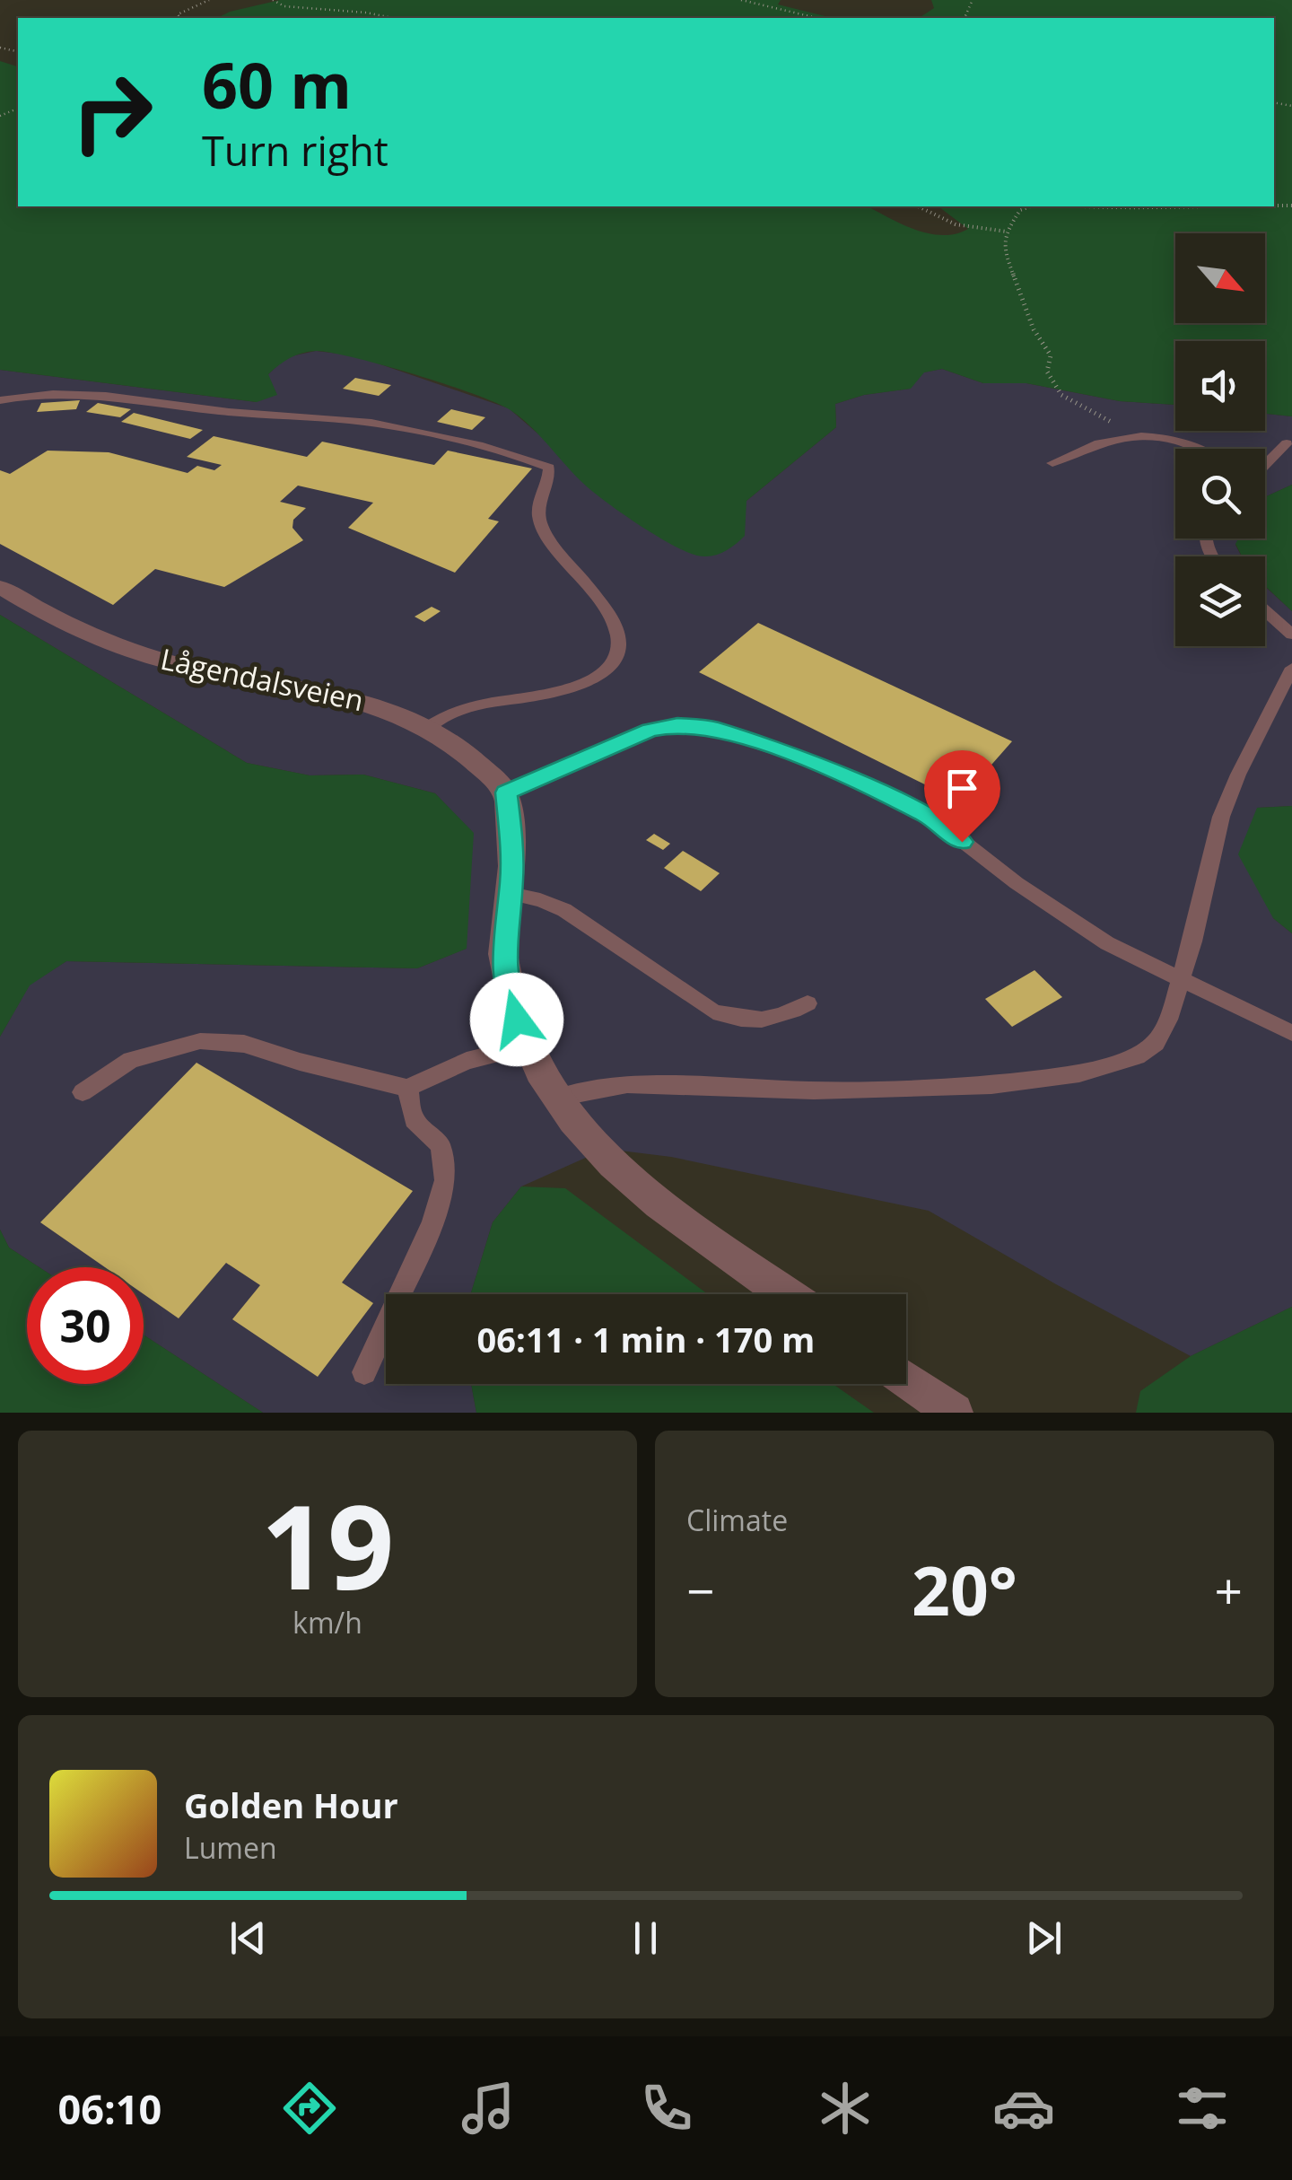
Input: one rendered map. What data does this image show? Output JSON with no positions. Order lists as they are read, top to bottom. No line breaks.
{"streets":{"street":["Lågendalsveien"]},"north":"bottom right","page":{"turn":["60 m","Turn right"],"limit":"30","trip":"06:11 · 1 min · 170 m","tile":[["19","km/h"],"Climate"],"heat":["−","20°","+"],"song":["Golden Hour","Lumen"],"tabs":"06:10"}}
